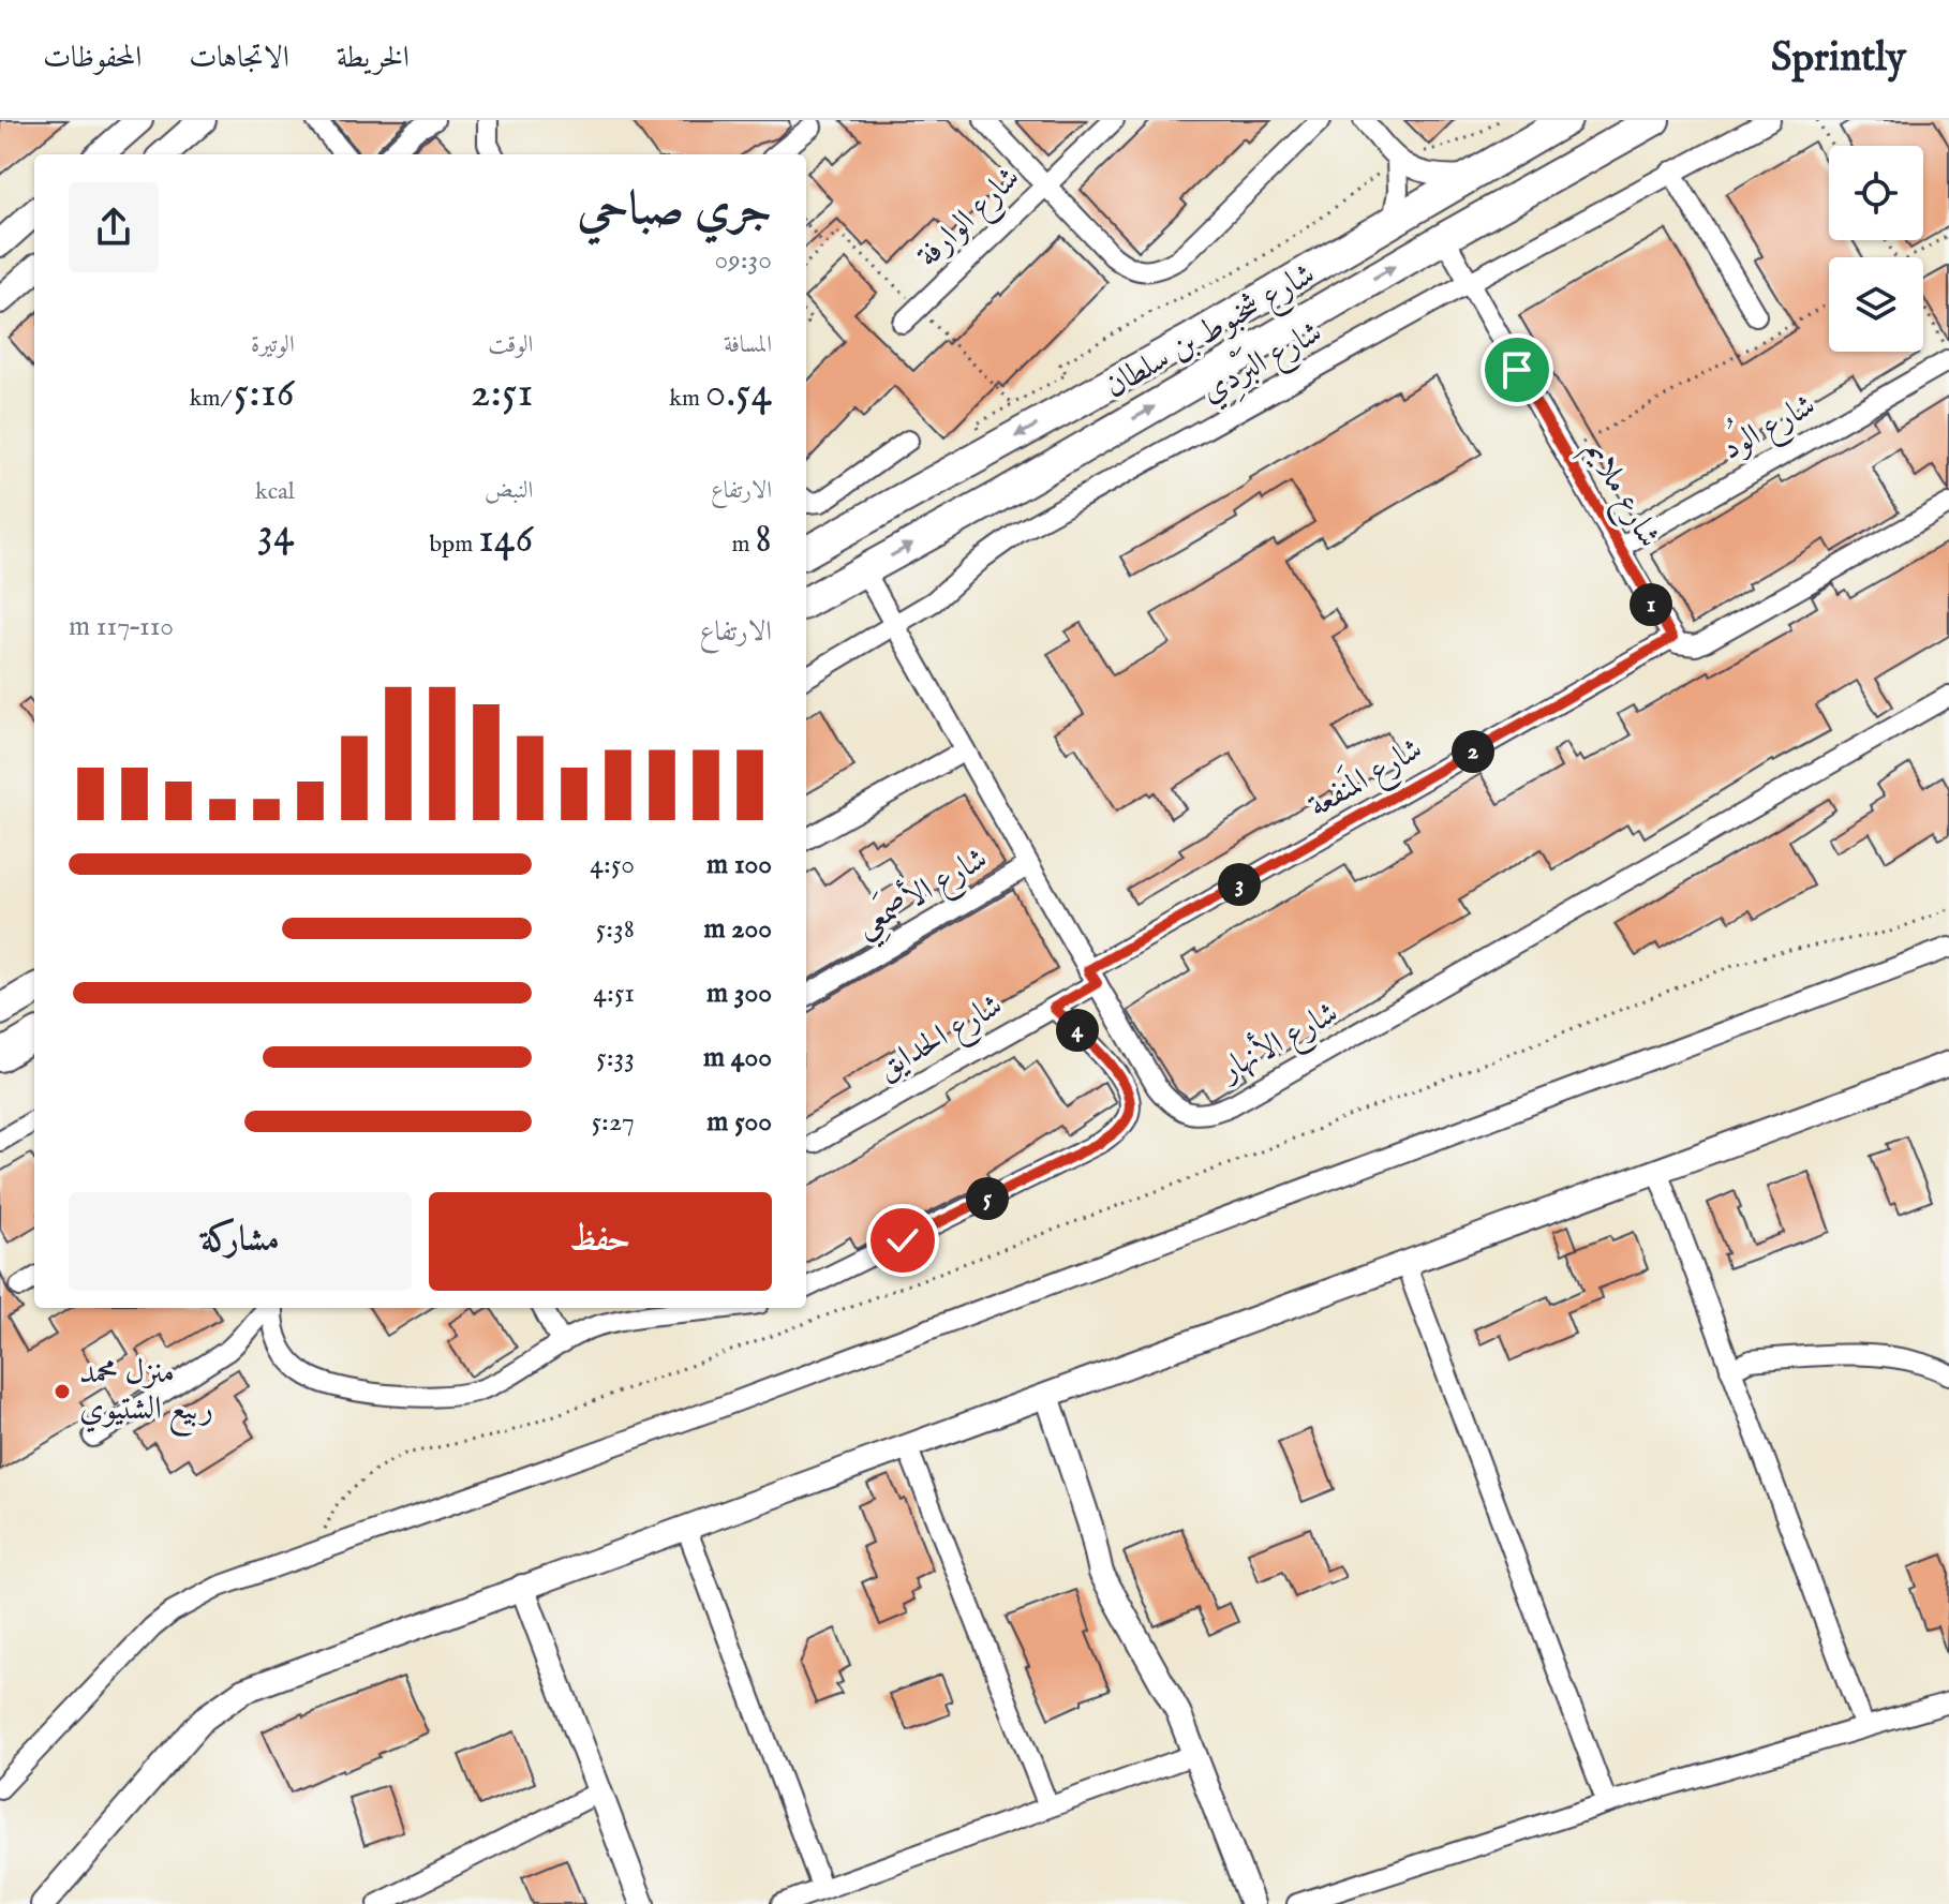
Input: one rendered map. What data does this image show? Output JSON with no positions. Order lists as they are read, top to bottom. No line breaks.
{"streets":{"main road":["شارع شخبوط بن سلطان"],"street":["شارع الوارفة","شارع البَرْدِي","شارع الوُد","شارع ملايم","شارع المَنفعة","شارع الأصمَعِي","شارع الحدايق","شارع الأنهار"]},"crossings":[["شارع شخبوط بن سلطان","شارع ملايم"],["شارع شخبوط بن سلطان","شارع الأنهار"],["شارع البَرْدِي","شارع ملايم"],["شارع البَرْدِي","شارع الأنهار"],["شارع الوُد","شارع ملايم"],["شارع ملايم","شارع المَنفعة"],["شارع المَنفعة","شارع الحدايق"],["شارع المَنفعة","شارع الأنهار"],["شارع الأصمَعِي","شارع الأنهار"],["شارع الحدايق","شارع الأنهار"]],"places":["منزل محمد ربيع الشتيوي"],"page":{"header":"Sprintly","nav":["الخريطة","الاتجاهات","المحفوظات"],"heading":["جري صباحي","09:30"],"stats":[["المسافة","0.54 km"],["الوقت","2:51"],["الوتيرة","5:16 /km"],["الارتفاع","8 m"],["النبض","146 bpm"],["kcal","34"]],"pins":["1","2","3","4","5"],"chart":["الارتفاع","110–117 m"],"list":[{"name":"100 m","note":"4:50"},{"name":"200 m","note":"5:38"},{"name":"300 m","note":"4:51"},{"name":"400 m","note":"5:33"},{"name":"500 m","note":"5:27"}],"buttons":["حفظ","مشاركة"]}}
